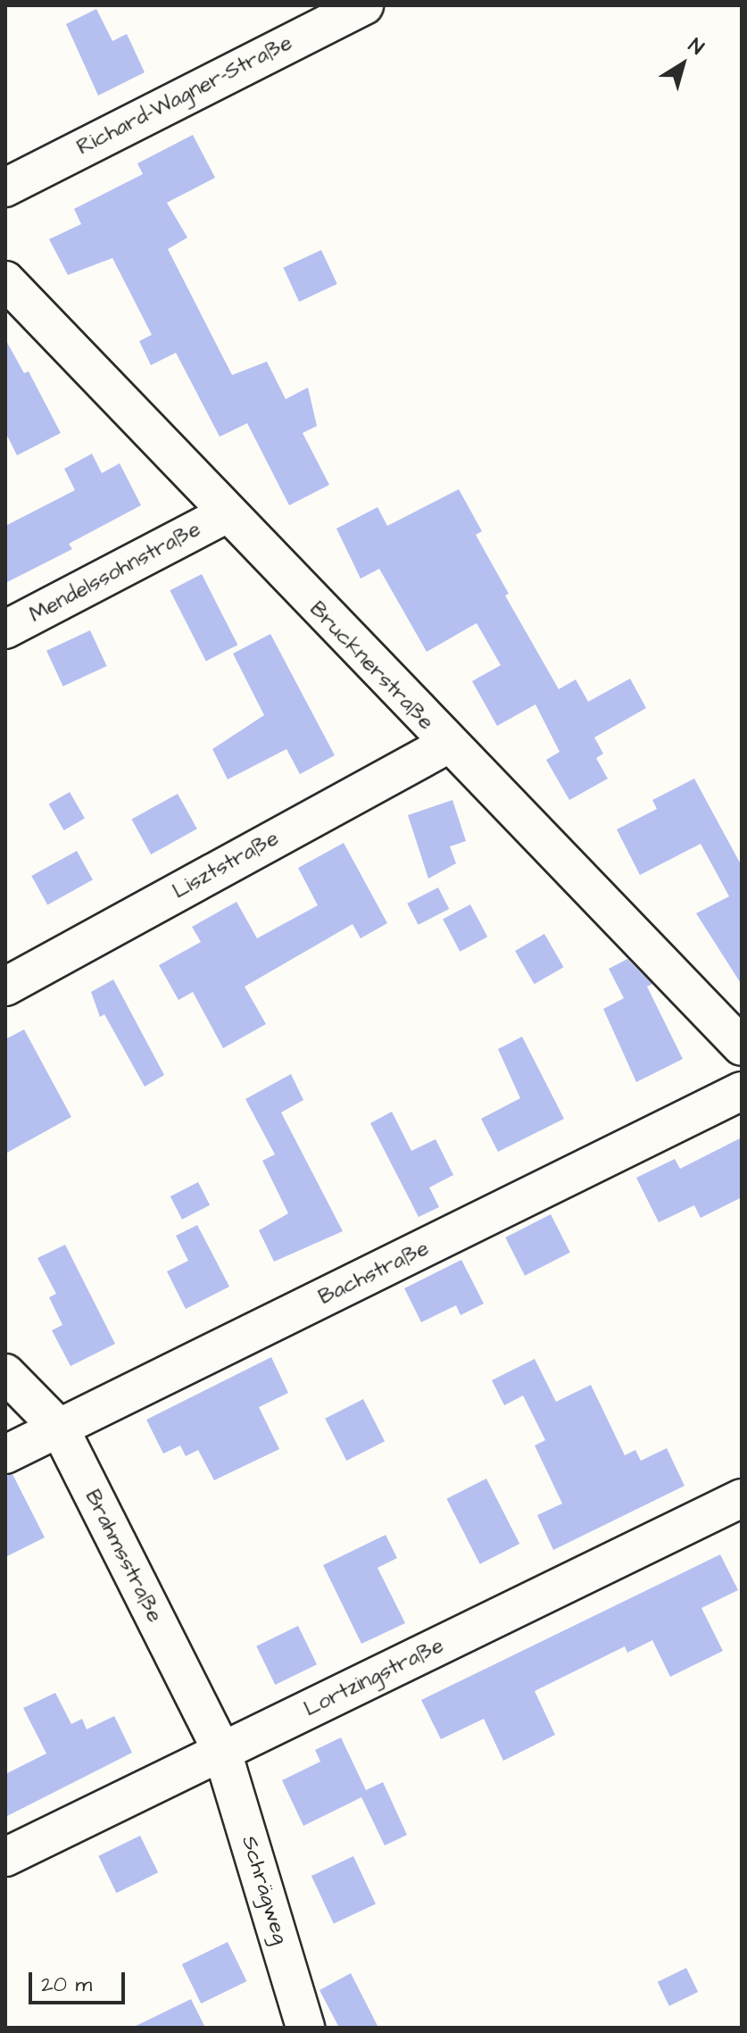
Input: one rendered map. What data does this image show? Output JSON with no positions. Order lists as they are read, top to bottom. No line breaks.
{"streets":{"street":["Richard-Wagner-Straße","Mendelssohnstraße","Brucknerstraße","Lisztstraße","Bachstraße","Brahmsstraße","Lortzingstraße","Schrägweg"]},"crossings":[["Mendelssohnstraße","Brucknerstraße"],["Brucknerstraße","Lisztstraße"],["Bachstraße","Brahmsstraße"],["Brahmsstraße","Lortzingstraße"],["Brahmsstraße","Schrägweg"],["Lortzingstraße","Schrägweg"]],"scale_bar":"20 m","north":"top right"}
